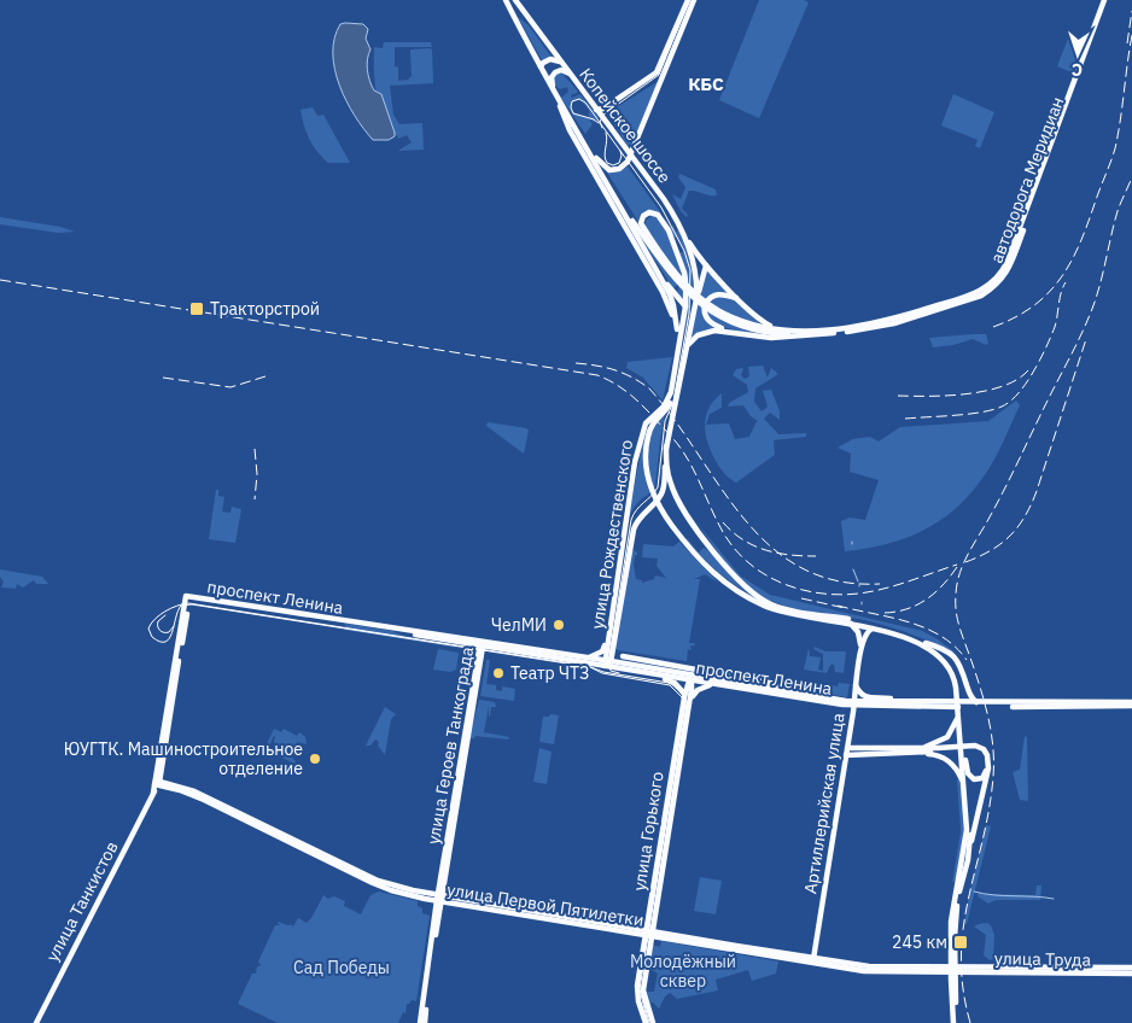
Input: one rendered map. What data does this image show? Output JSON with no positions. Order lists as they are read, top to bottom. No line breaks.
{"streets":{"main road":["Копейское шоссе","автодорога Меридиан","улица Рождественского","проспект Ленина","улица Героев Танкограда","Артиллерийская улица","улица Горького","улица Танкистов","улица Первой Пятилетки","улица Труда"]},"crossings":[["Копейское шоссе","улица Рождественского"],["улица Рождественского","проспект Ленина"],["проспект Ленина","улица Героев Танкограда"],["проспект Ленина","Артиллерийская улица"],["проспект Ленина","улица Горького"],["проспект Ленина","улица Танкистов"],["улица Героев Танкограда","улица Первой Пятилетки"],["Артиллерийская улица","улица Первой Пятилетки"],["улица Горького","улица Первой Пятилетки"],["улица Танкистов","улица Первой Пятилетки"],["улица Первой Пятилетки","улица Труда"]],"districts":["КБС"],"parks":["Молодёжный сквер","Сад Победы"],"places":{"transit":["Тракторстрой","245 км"],"other":["ЧелМИ","Театр ЧТЗ","ЮУГТК. Машиностроительное отделение"]},"north":"bottom"}
